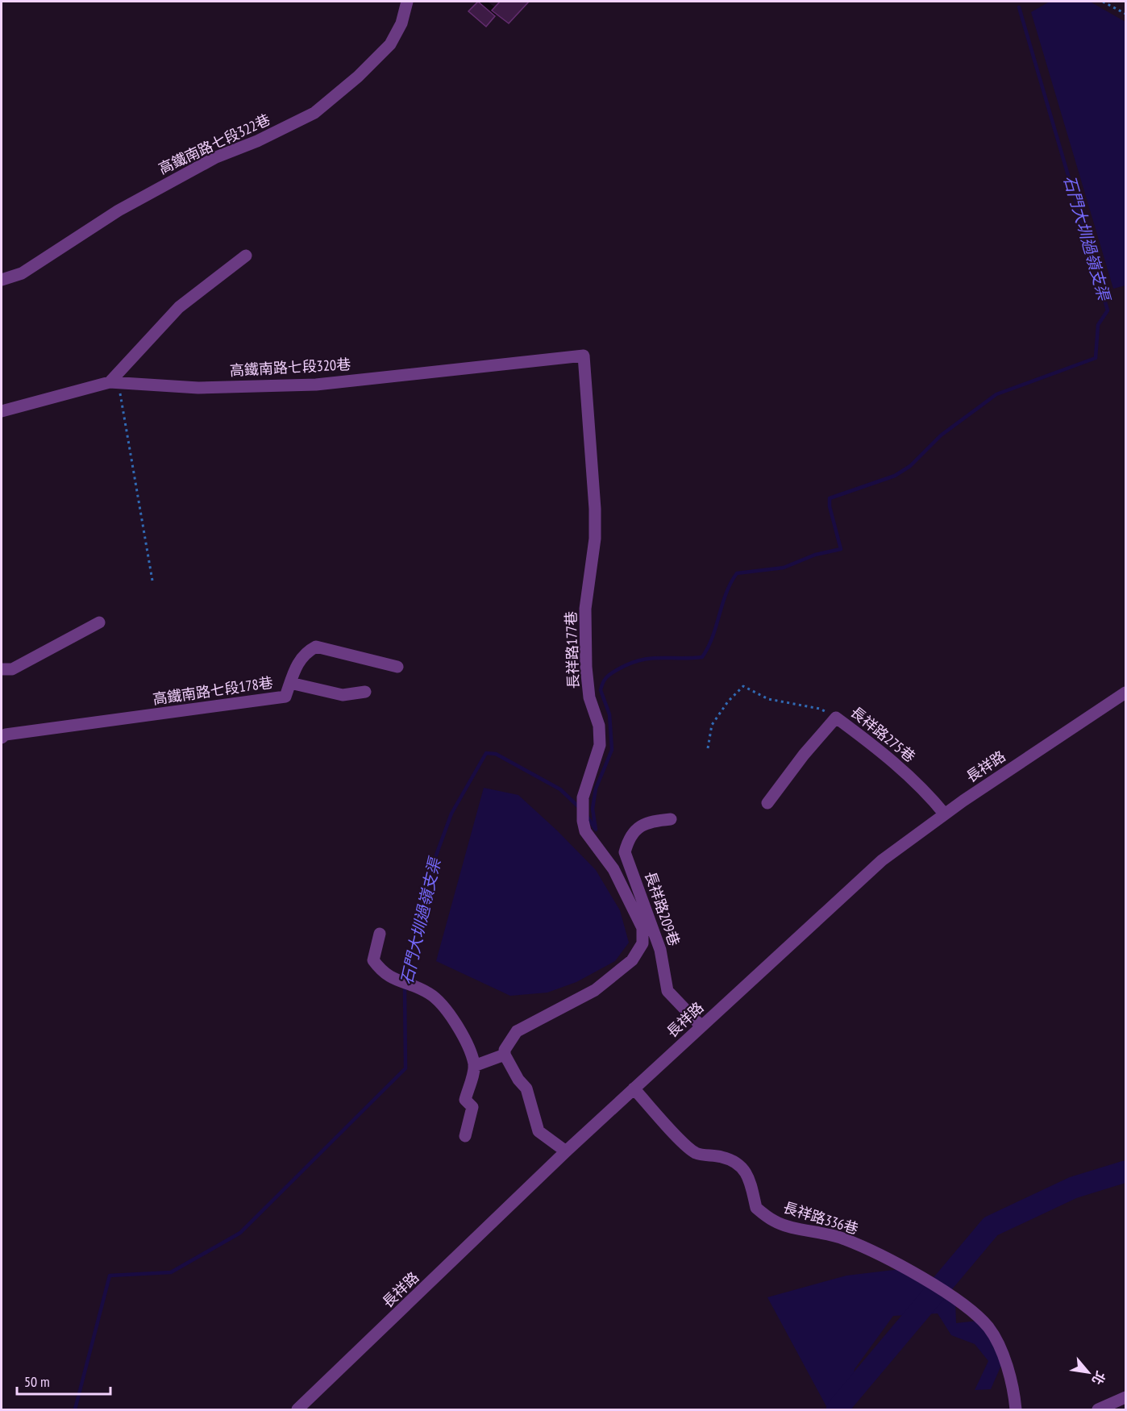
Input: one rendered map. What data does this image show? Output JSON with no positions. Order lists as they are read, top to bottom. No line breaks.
{"streets":{"street":["高鐵南路七段322巷","高鐵南路七段320巷","長祥路177巷","高鐵南路七段178巷","長祥路275巷","長祥路","長祥路209巷","長祥路336巷"]},"crossings":[["高鐵南路七段320巷","長祥路177巷"],["長祥路275巷","長祥路"],["長祥路","長祥路209巷"],["長祥路","長祥路336巷"]],"water":["石門大圳過嶺支渠"],"scale_bar":"50 m","north":"bottom right"}
